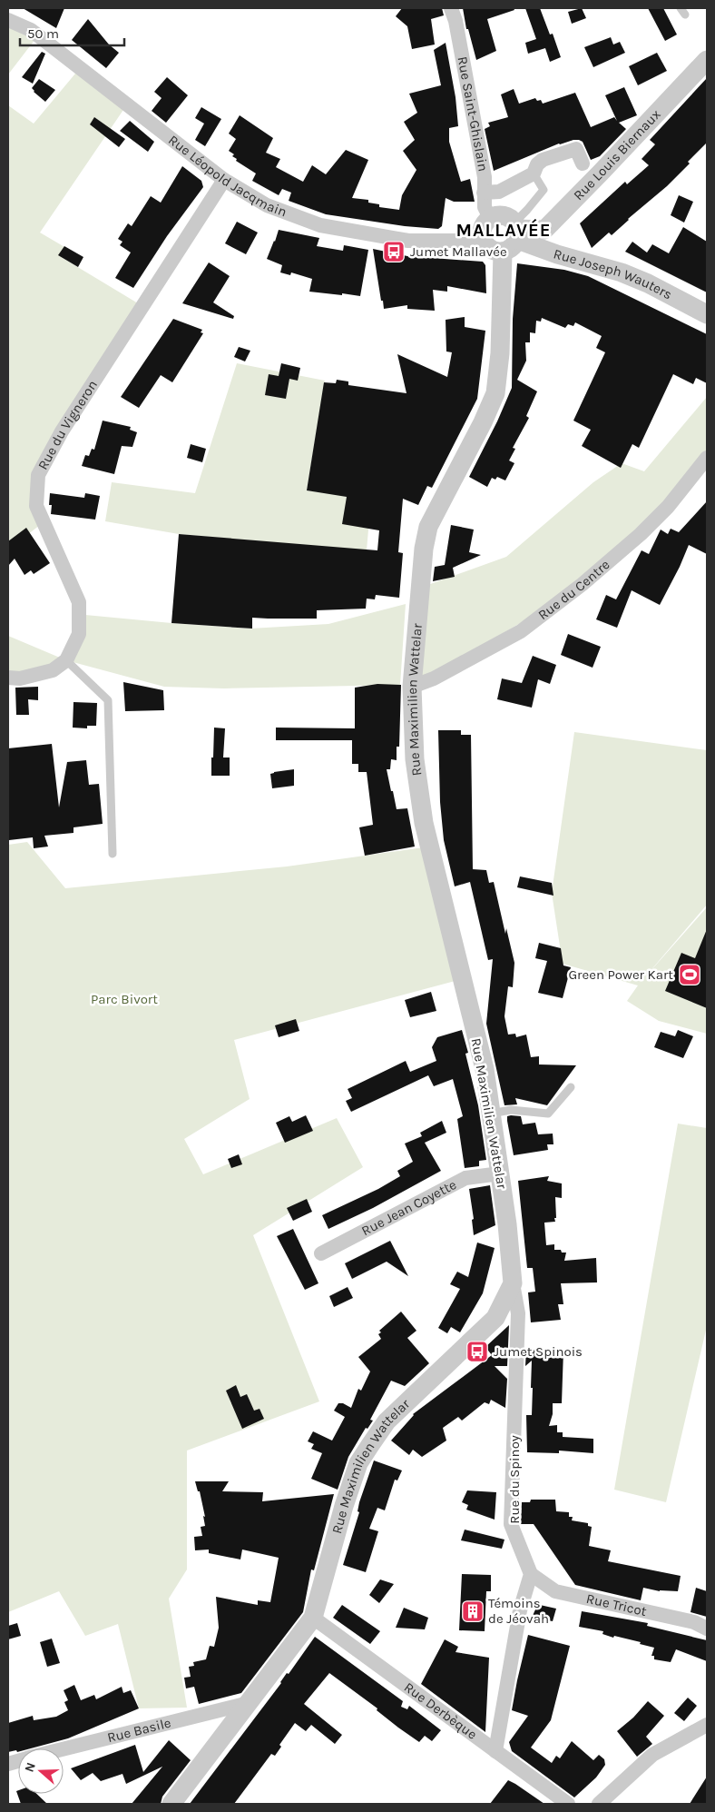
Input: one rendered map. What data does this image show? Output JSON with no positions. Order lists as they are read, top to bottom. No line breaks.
{"streets":{"street":["Rue Saint-Ghislain","Rue Louis Biernaux","Rue Léopold Jacqmain","Rue Joseph Wauters","Rue du Vigneron","Rue du Centre","Rue Maximilien Wattelar","Rue Jean Coyette","Rue du Spinoy","Rue Tricot","Rue Derbèque","Rue Basile"]},"crossings":[["Rue Louis Biernaux","Rue Joseph Wauters"],["Rue Louis Biernaux","Rue Maximilien Wattelar"],["Rue Léopold Jacqmain","Rue du Vigneron"],["Rue Joseph Wauters","Rue Maximilien Wattelar"],["Rue du Centre","Rue Maximilien Wattelar"],["Rue Maximilien Wattelar","Rue Jean Coyette"],["Rue Maximilien Wattelar","Rue du Spinoy"],["Rue Maximilien Wattelar","Rue Derbèque"],["Rue Maximilien Wattelar","Rue Basile"],["Rue du Spinoy","Rue Tricot"]],"districts":["MALLAVÉE"],"parks":["Parc Bivort"],"places":{"bus stop":["Jumet Mallavée","Jumet Spinois"],"sports":["Green Power Kart"],"building":["Témoins de Jéovah"]},"scale_bar":"50 m","north":"left"}
